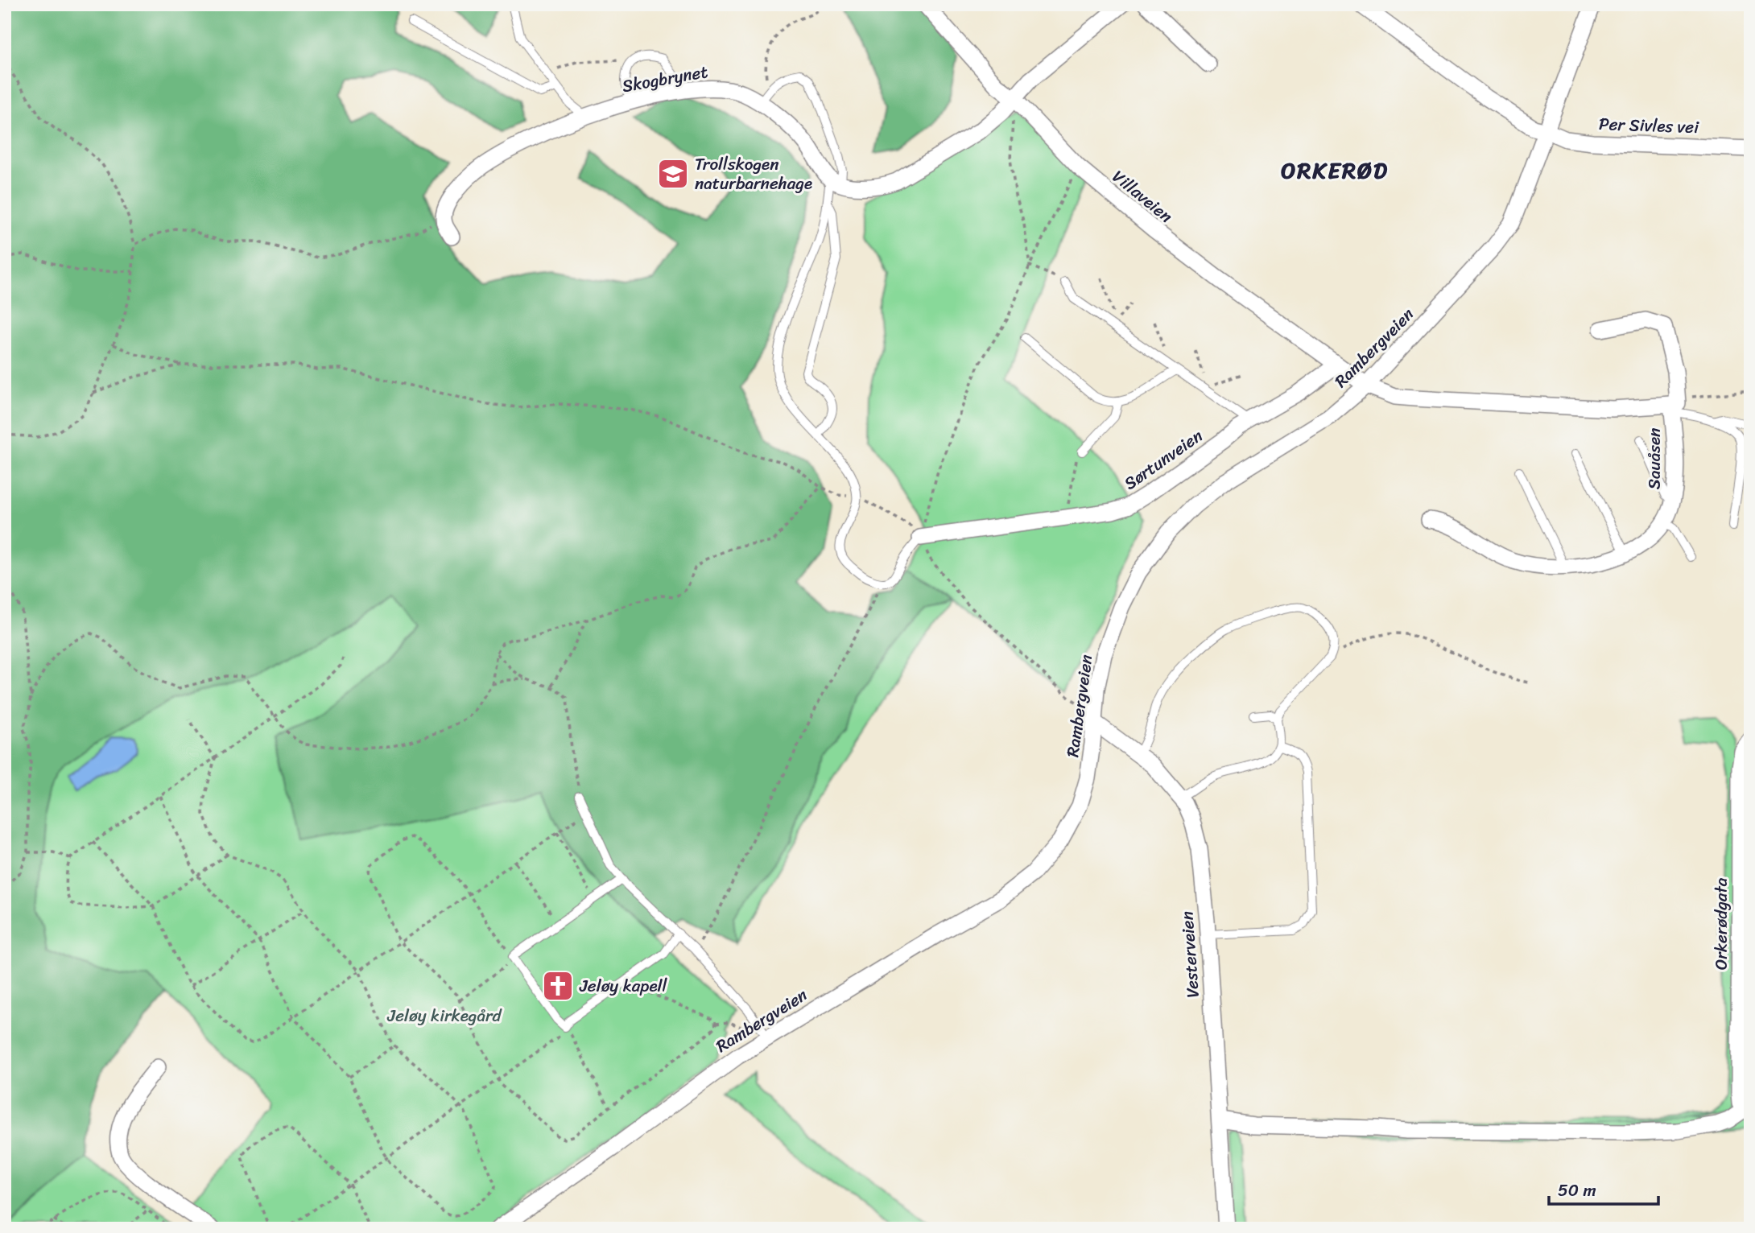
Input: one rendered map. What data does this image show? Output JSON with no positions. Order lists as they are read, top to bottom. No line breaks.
{"streets":{"street":["Skogbrynet","Per Sivles vei","Villaveien","Rambergveien","Sauåsen","Sørtunveien","Orkerødgata","Vesterveien"]},"crossings":[["Per Sivles vei","Rambergveien"],["Villaveien","Rambergveien"],["Villaveien","Sauåsen"],["Villaveien","Sørtunveien"],["Rambergveien","Sauåsen"],["Rambergveien","Vesterveien"]],"districts":["ORKERØD"],"parks":["Jeløy kirkegård"],"places":{"school or university":["Trollskogen naturbarnehage"],"church":["Jeløy kapell"]},"scale_bar":"50 m"}
